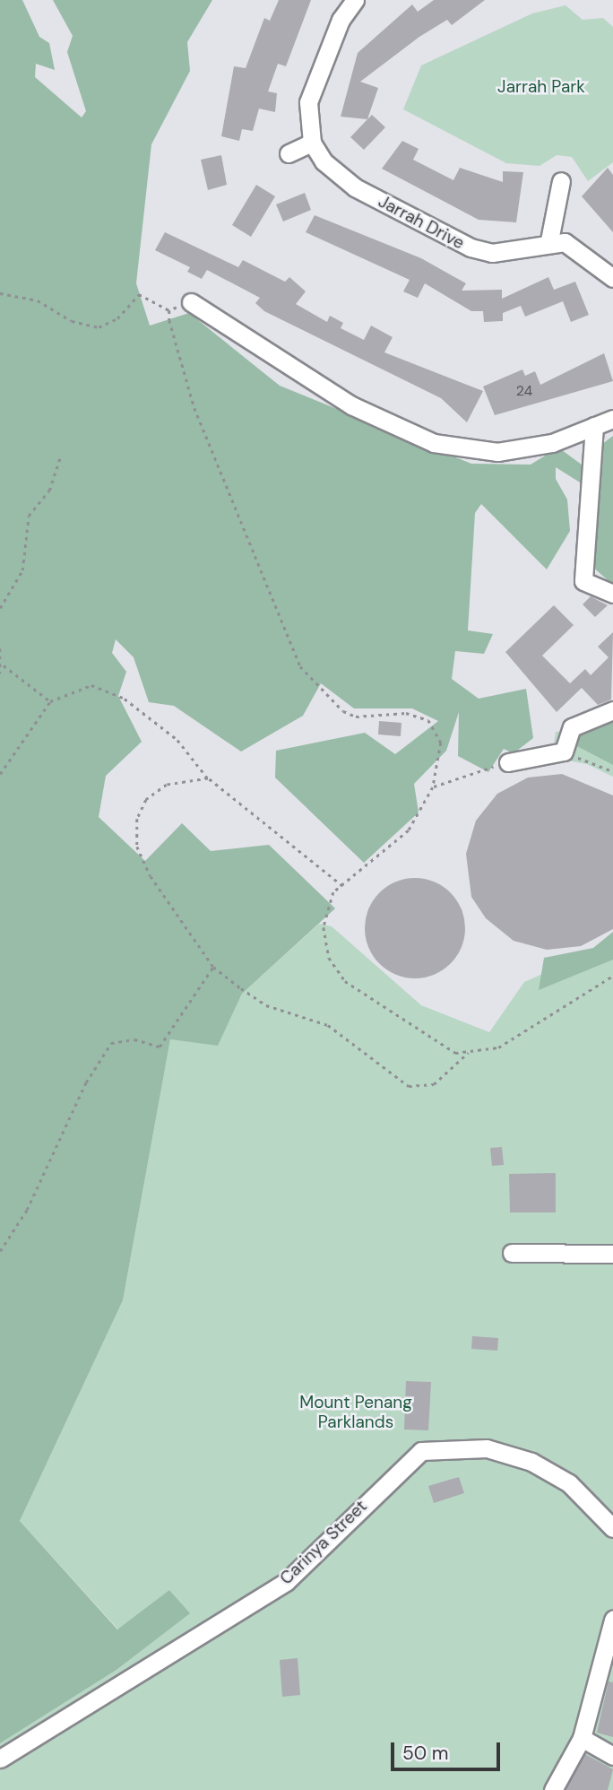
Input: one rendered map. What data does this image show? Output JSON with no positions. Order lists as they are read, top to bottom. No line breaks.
{"streets":{"street":["Jarrah Drive","Carinya Street"]},"parks":["Jarrah Park","Mount Penang Parklands"],"house_numbers":["24"],"scale_bar":"50 m"}
